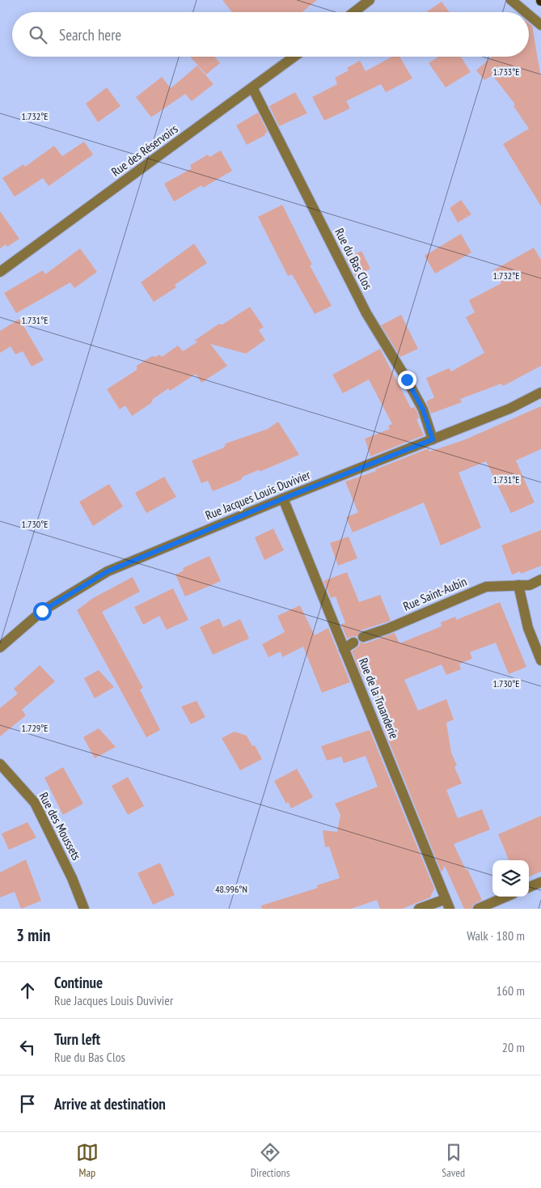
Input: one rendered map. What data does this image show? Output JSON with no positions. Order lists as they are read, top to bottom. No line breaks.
{"streets":{"street":["Rue des Réservoirs","Rue du Bas Clos","Rue Jacques Louis Duvivier","Rue Saint-Aubin","Rue de la Truanderie","Rue des Moussets"]},"crossings":[["Rue des Réservoirs","Rue du Bas Clos"],["Rue du Bas Clos","Rue Jacques Louis Duvivier"],["Rue Jacques Louis Duvivier","Rue de la Truanderie"]],"page":{"search":"Search here","heading":["3 min","Walk · 180 m"],"list":[["Continue","Rue Jacques Louis Duvivier","160 m"],["Turn left","Rue du Bas Clos","20 m"],"Arrive at destination"],"nav":["Map","Directions","Saved"]},"coordinates":["1.733°E","1.732°E","1.731°E","1.730°E","1.729°E","48.996°N"]}
